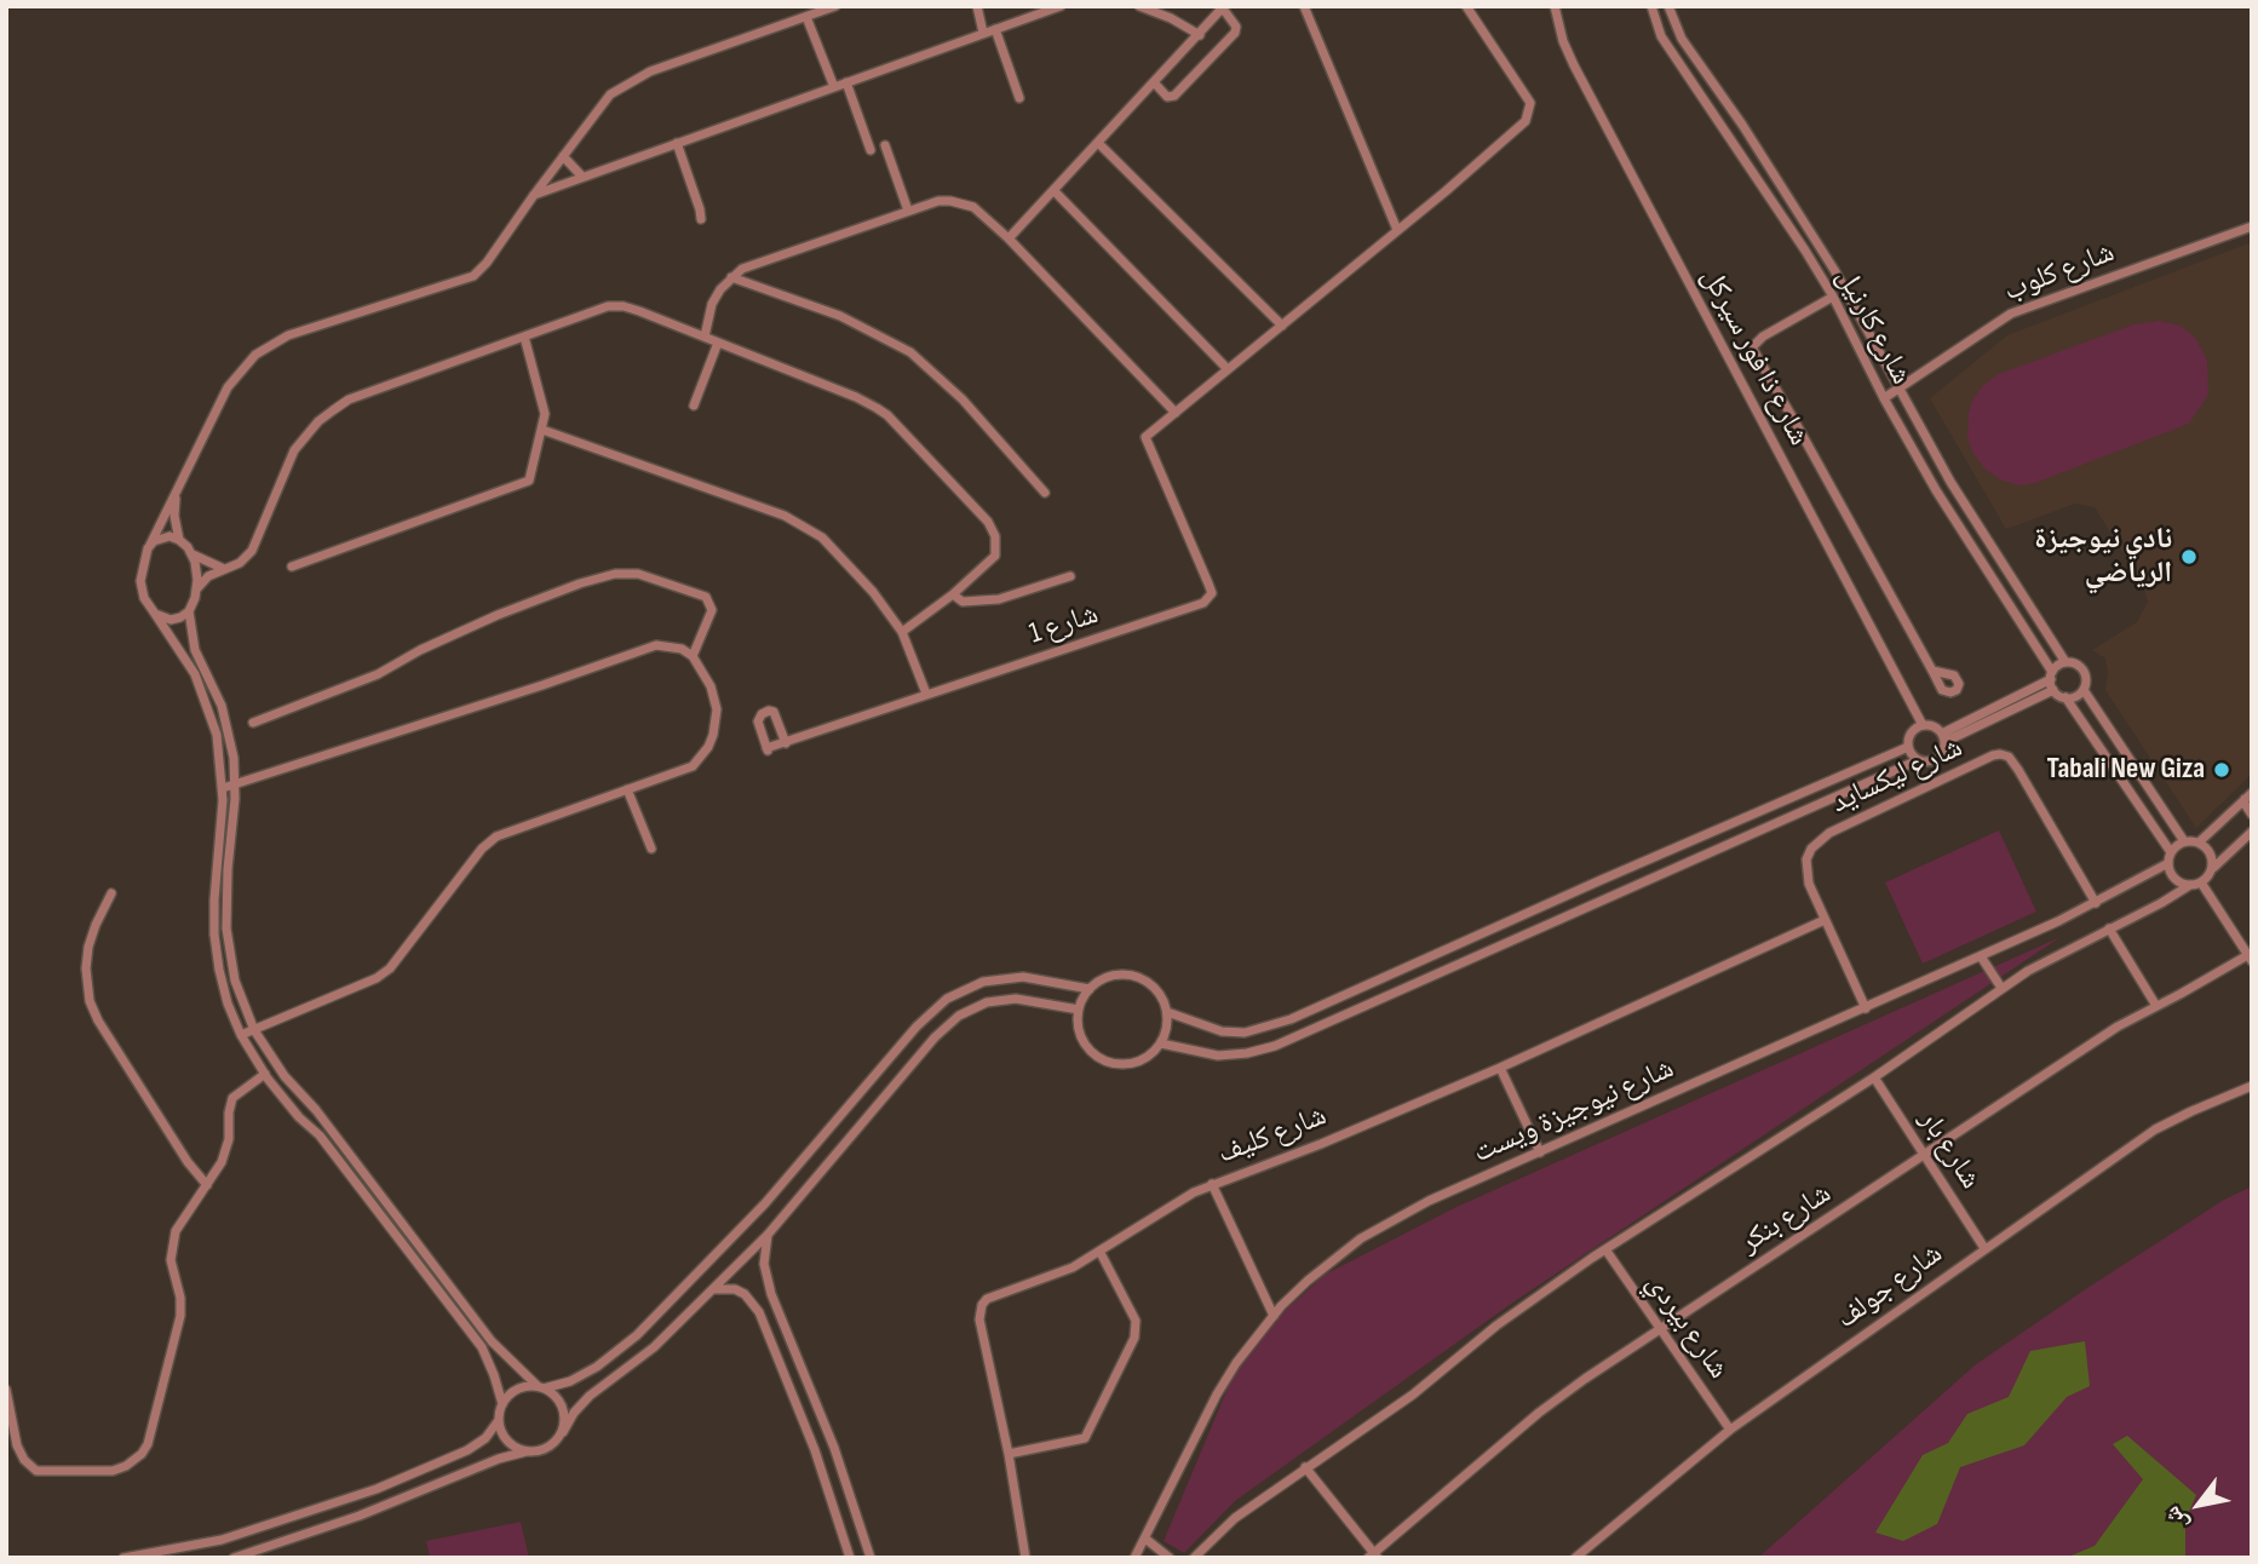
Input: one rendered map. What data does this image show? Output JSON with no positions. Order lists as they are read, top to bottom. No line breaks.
{"streets":{"street":["شارع كلوب","شارع كارنيل","شارع ذا فور سيركل","شارع 1","شارع ليكسايد","شارع نيوجيزة ويست","شارع كليف","شارع بار","شارع بنكر","شارع جولف","شارع بيردي"]},"crossings":[["شارع كلوب","شارع كارنيل"],["شارع ليكسايد","شارع نيوجيزة ويست"],["شارع ليكسايد","شارع كليف"],["شارع بار","شارع بنكر"],["شارع بار","شارع جولف"],["شارع بنكر","شارع بيردي"],["شارع جولف","شارع بيردي"]],"places":["نادي نيوجيزة الرياضي","Tabali New Giza"],"north":"bottom left"}
